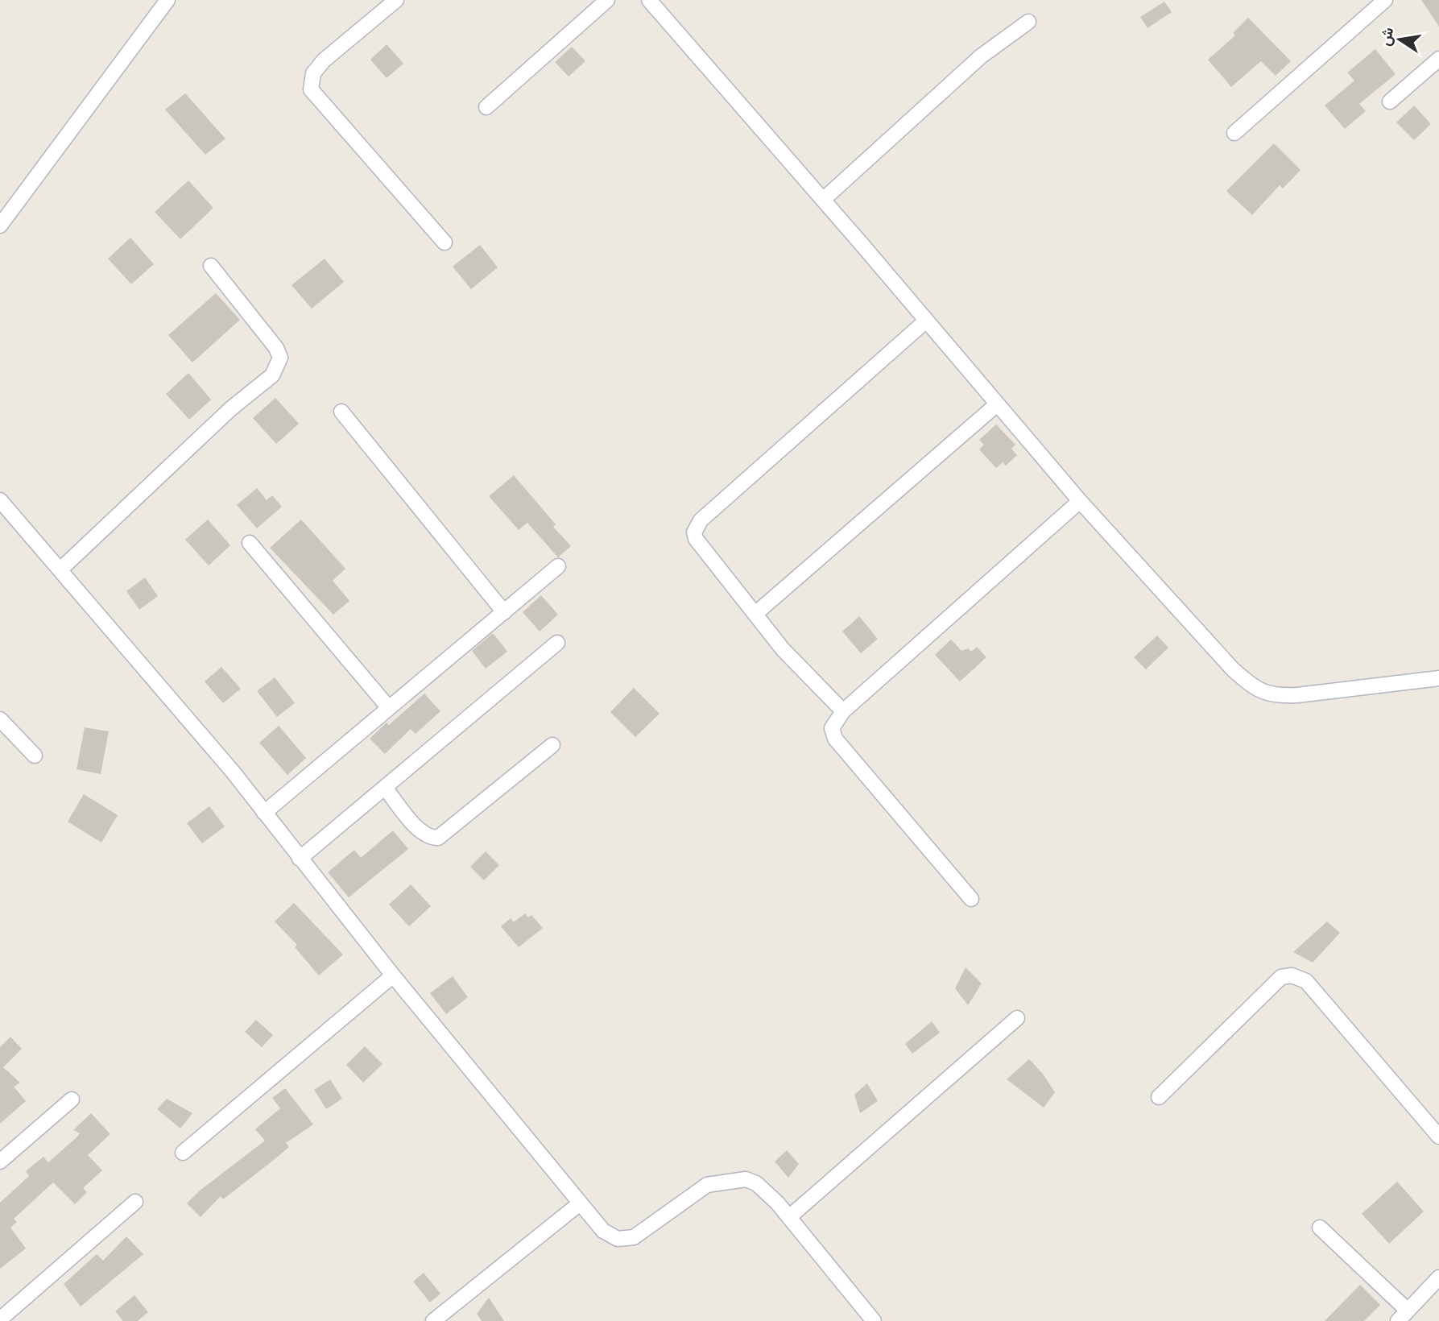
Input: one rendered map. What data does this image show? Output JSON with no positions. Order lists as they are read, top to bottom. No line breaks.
{"north":"left"}
